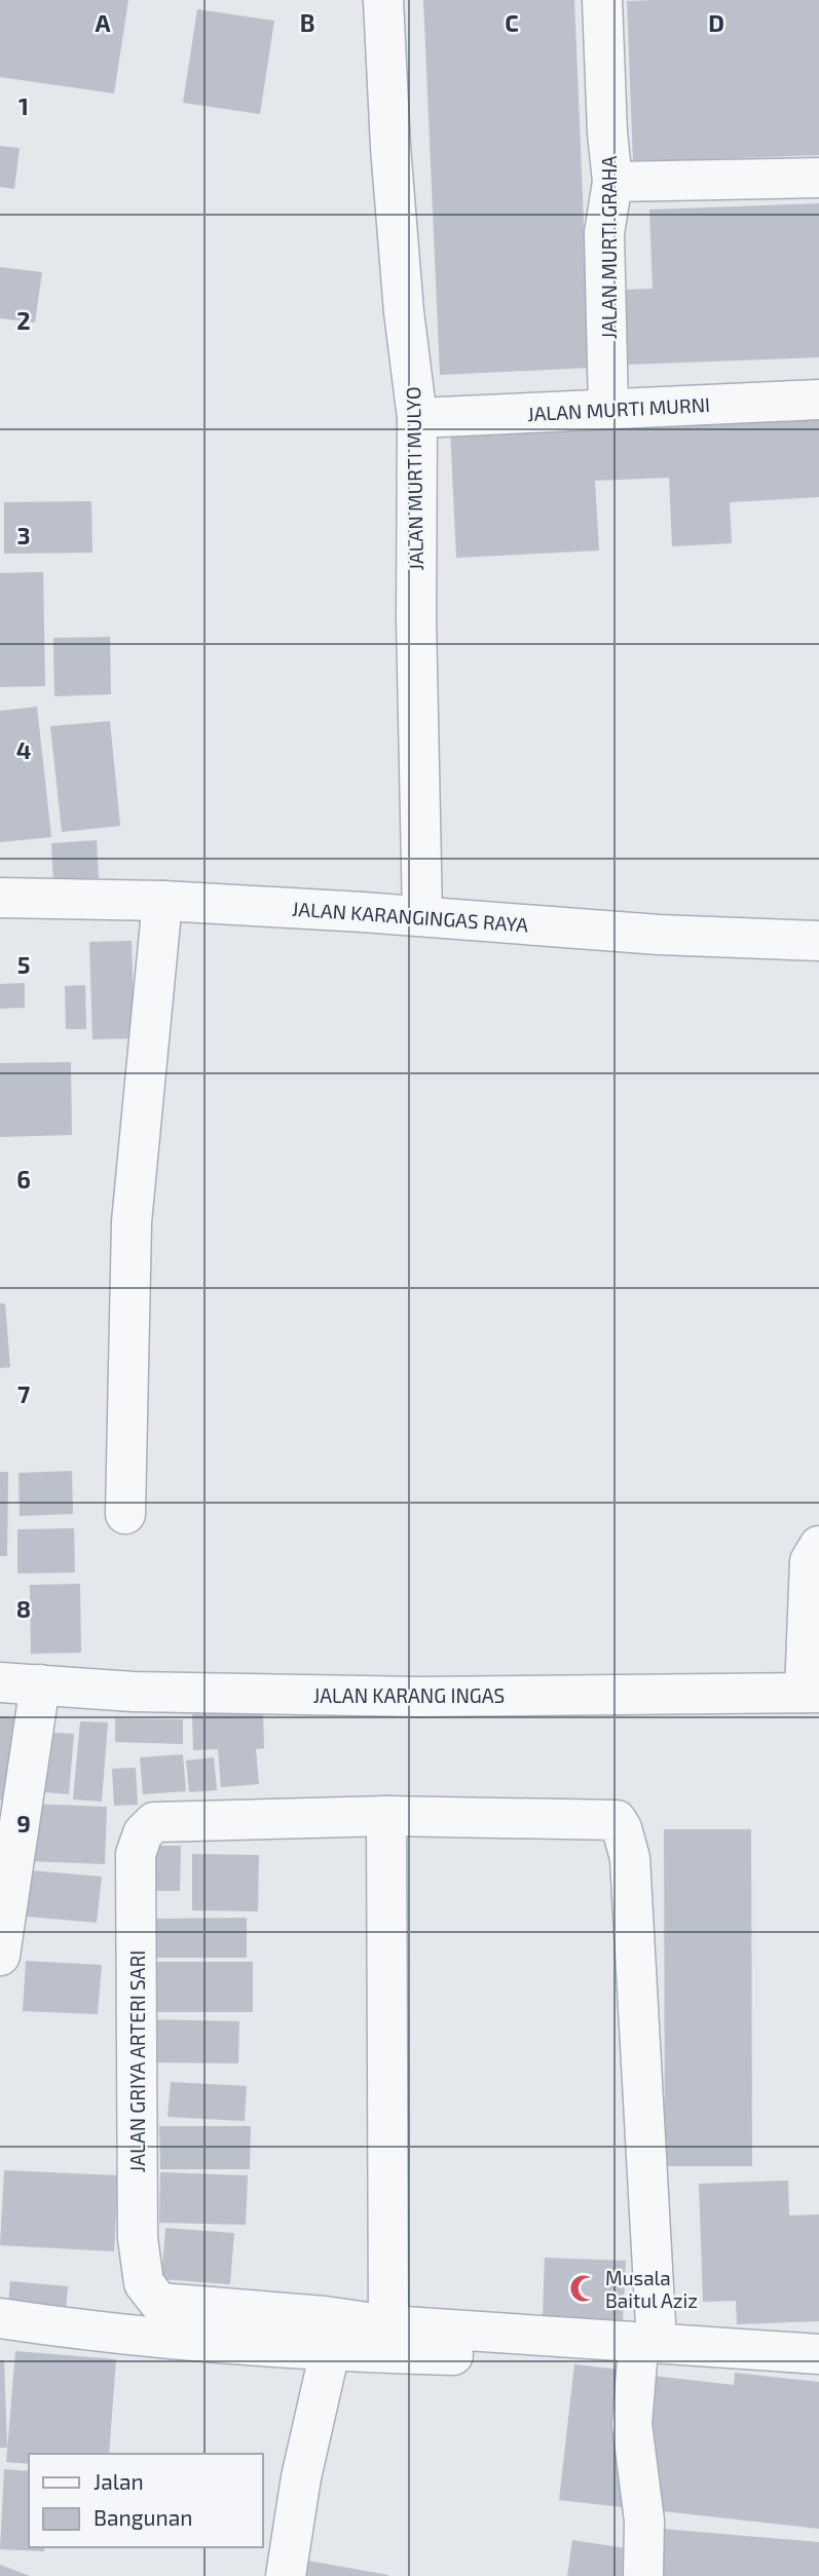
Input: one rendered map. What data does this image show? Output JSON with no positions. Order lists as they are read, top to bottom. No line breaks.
{"streets":{"street":["JALAN MURTI GRAHA","JALAN MURTI MURNI","JALAN MURTI MULYO","JALAN KARANGINGAS RAYA","JALAN KARANG INGAS","JALAN GRIYA ARTERI SARI"]},"crossings":[["JALAN MURTI GRAHA","JALAN MURTI MURNI"],["JALAN MURTI MURNI","JALAN MURTI MULYO"],["JALAN MURTI MULYO","JALAN KARANGINGAS RAYA"]],"places":{"mosque":["Musala Baitul Aziz"]},"legend":["Jalan","Bangunan"],"grid":{"columns":["A","B","C","D"],"rows":["1","2","3","4","5","6","7","8","9"]}}
